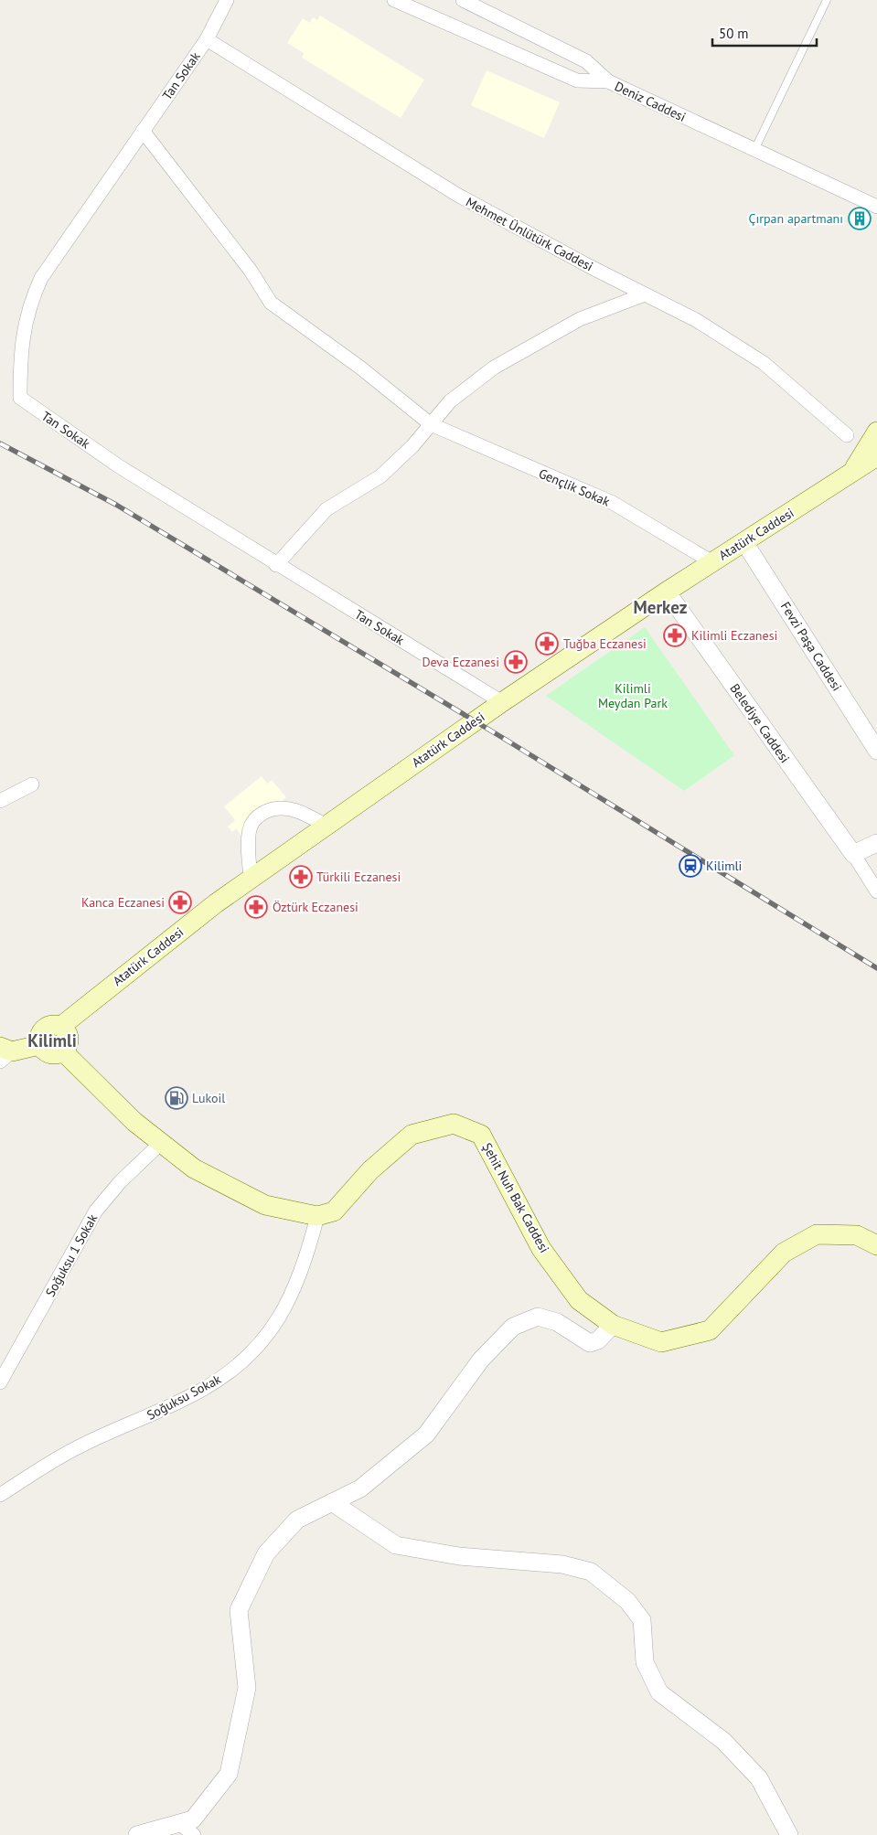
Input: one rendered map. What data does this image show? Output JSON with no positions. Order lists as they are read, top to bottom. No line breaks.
{"streets":{"main road":["Atatürk Caddesi","Şehit Nuh Bak Caddesi"],"street":["Tan Sokak","Deniz Caddesi","Mehmet Ünlütürk Caddesi","Gençlik Sokak","Fevzi Paşa Caddesi","Belediye Caddesi","Soğuksu 1 Sokak","Soğuksu Sokak"]},"crossings":[["Tan Sokak","Mehmet Ünlütürk Caddesi"],["Tan Sokak","Gençlik Sokak"],["Tan Sokak","Atatürk Caddesi"],["Gençlik Sokak","Atatürk Caddesi"],["Atatürk Caddesi","Fevzi Paşa Caddesi"],["Atatürk Caddesi","Belediye Caddesi"],["Şehit Nuh Bak Caddesi","Soğuksu Sokak"]],"districts":["Merkez","Kilimli"],"parks":["Kilimli Meydan Park"],"places":{"building":["Çırpan apartmanı"],"pharmacy":["Kilimli Eczanesi","Tuğba Eczanesi","Deva Eczanesi","Türkili Eczanesi","Kanca Eczanesi","Öztürk Eczanesi"],"station":["Kilimli"],"fuel station":["Lukoil"]},"scale_bar":"50 m"}
